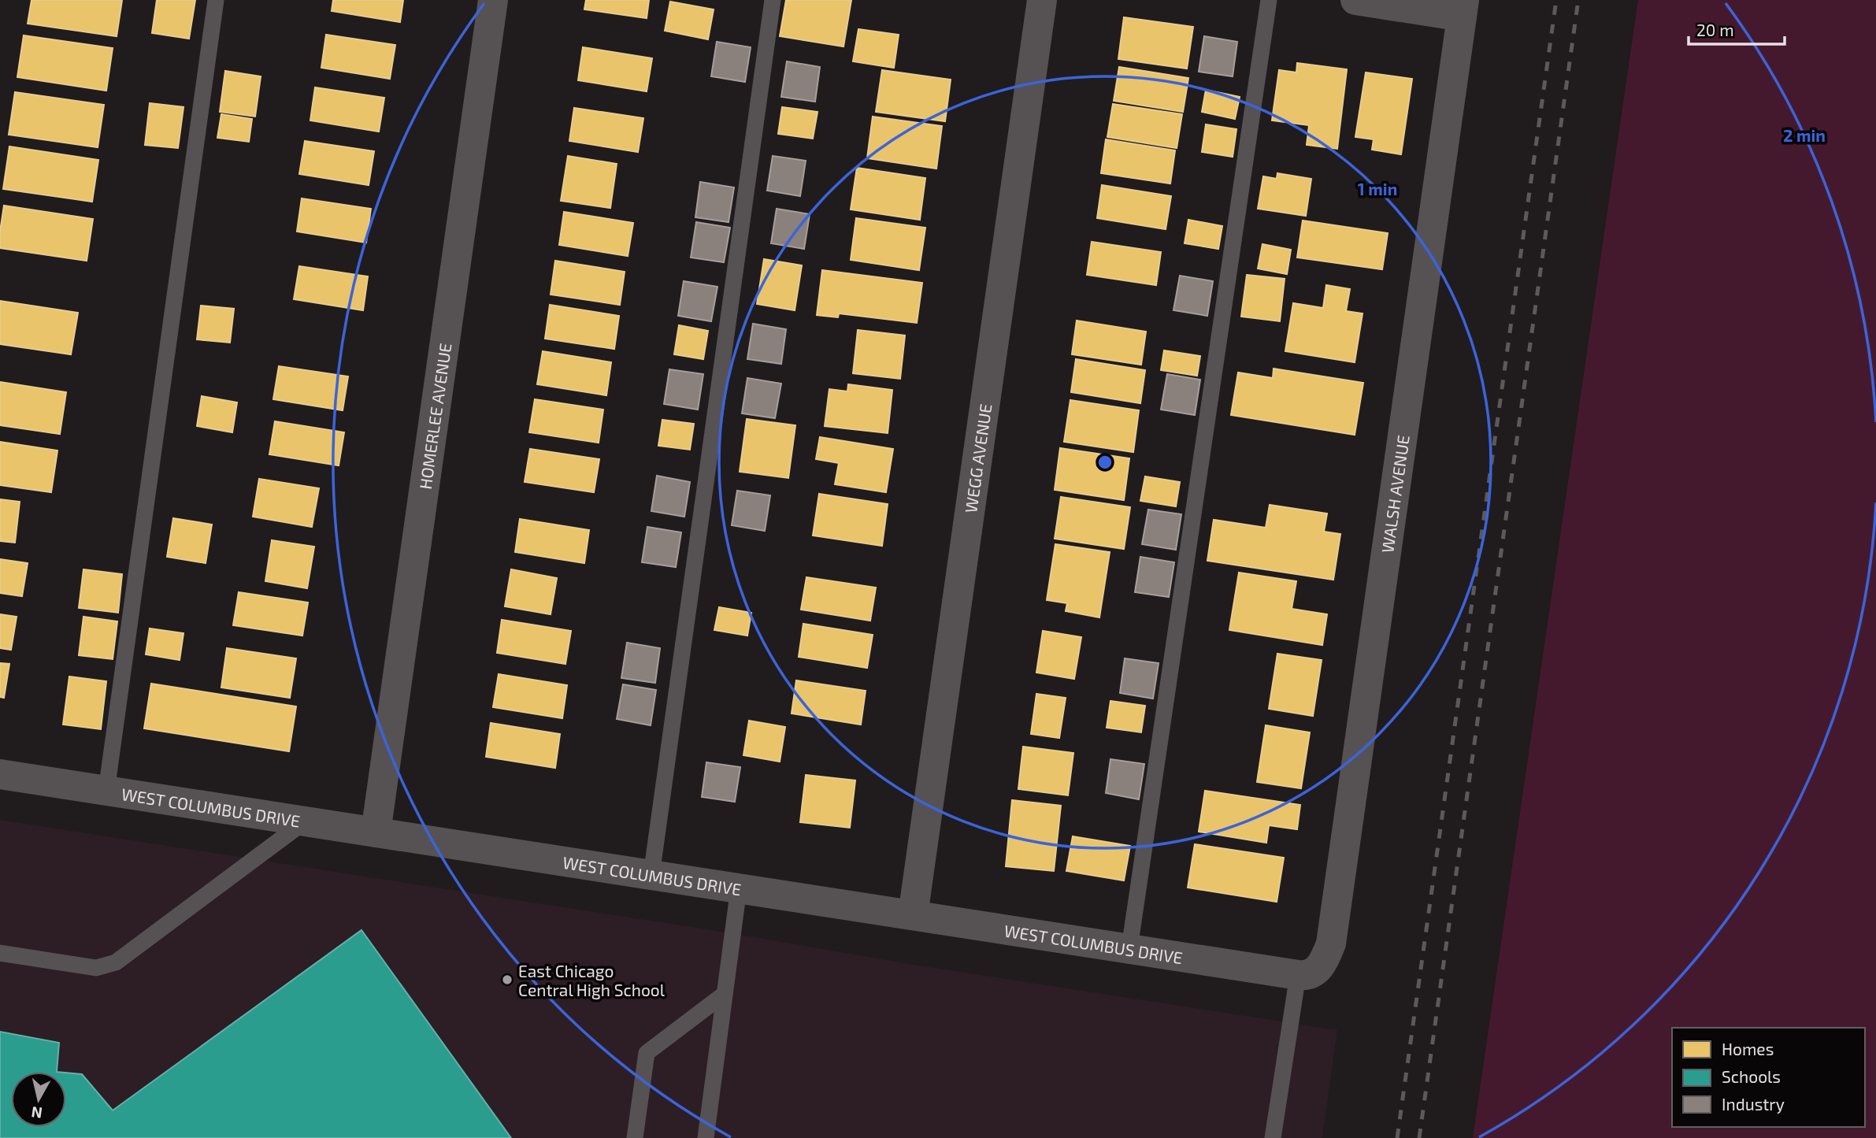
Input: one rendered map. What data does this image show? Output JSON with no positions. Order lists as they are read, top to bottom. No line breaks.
{"streets":{"street":["HOMERLEE AVENUE","WEGG AVENUE","WALSH AVENUE","WEST COLUMBUS DRIVE"]},"crossings":[["HOMERLEE AVENUE","WEST COLUMBUS DRIVE"],["WEGG AVENUE","WEST COLUMBUS DRIVE"],["WALSH AVENUE","WEST COLUMBUS DRIVE"]],"places":["East Chicago Central High School"],"legend":["Homes","Schools","Industry"],"scale_bar":"20 m","north":"bottom","rings":["2 min","1 min"]}
